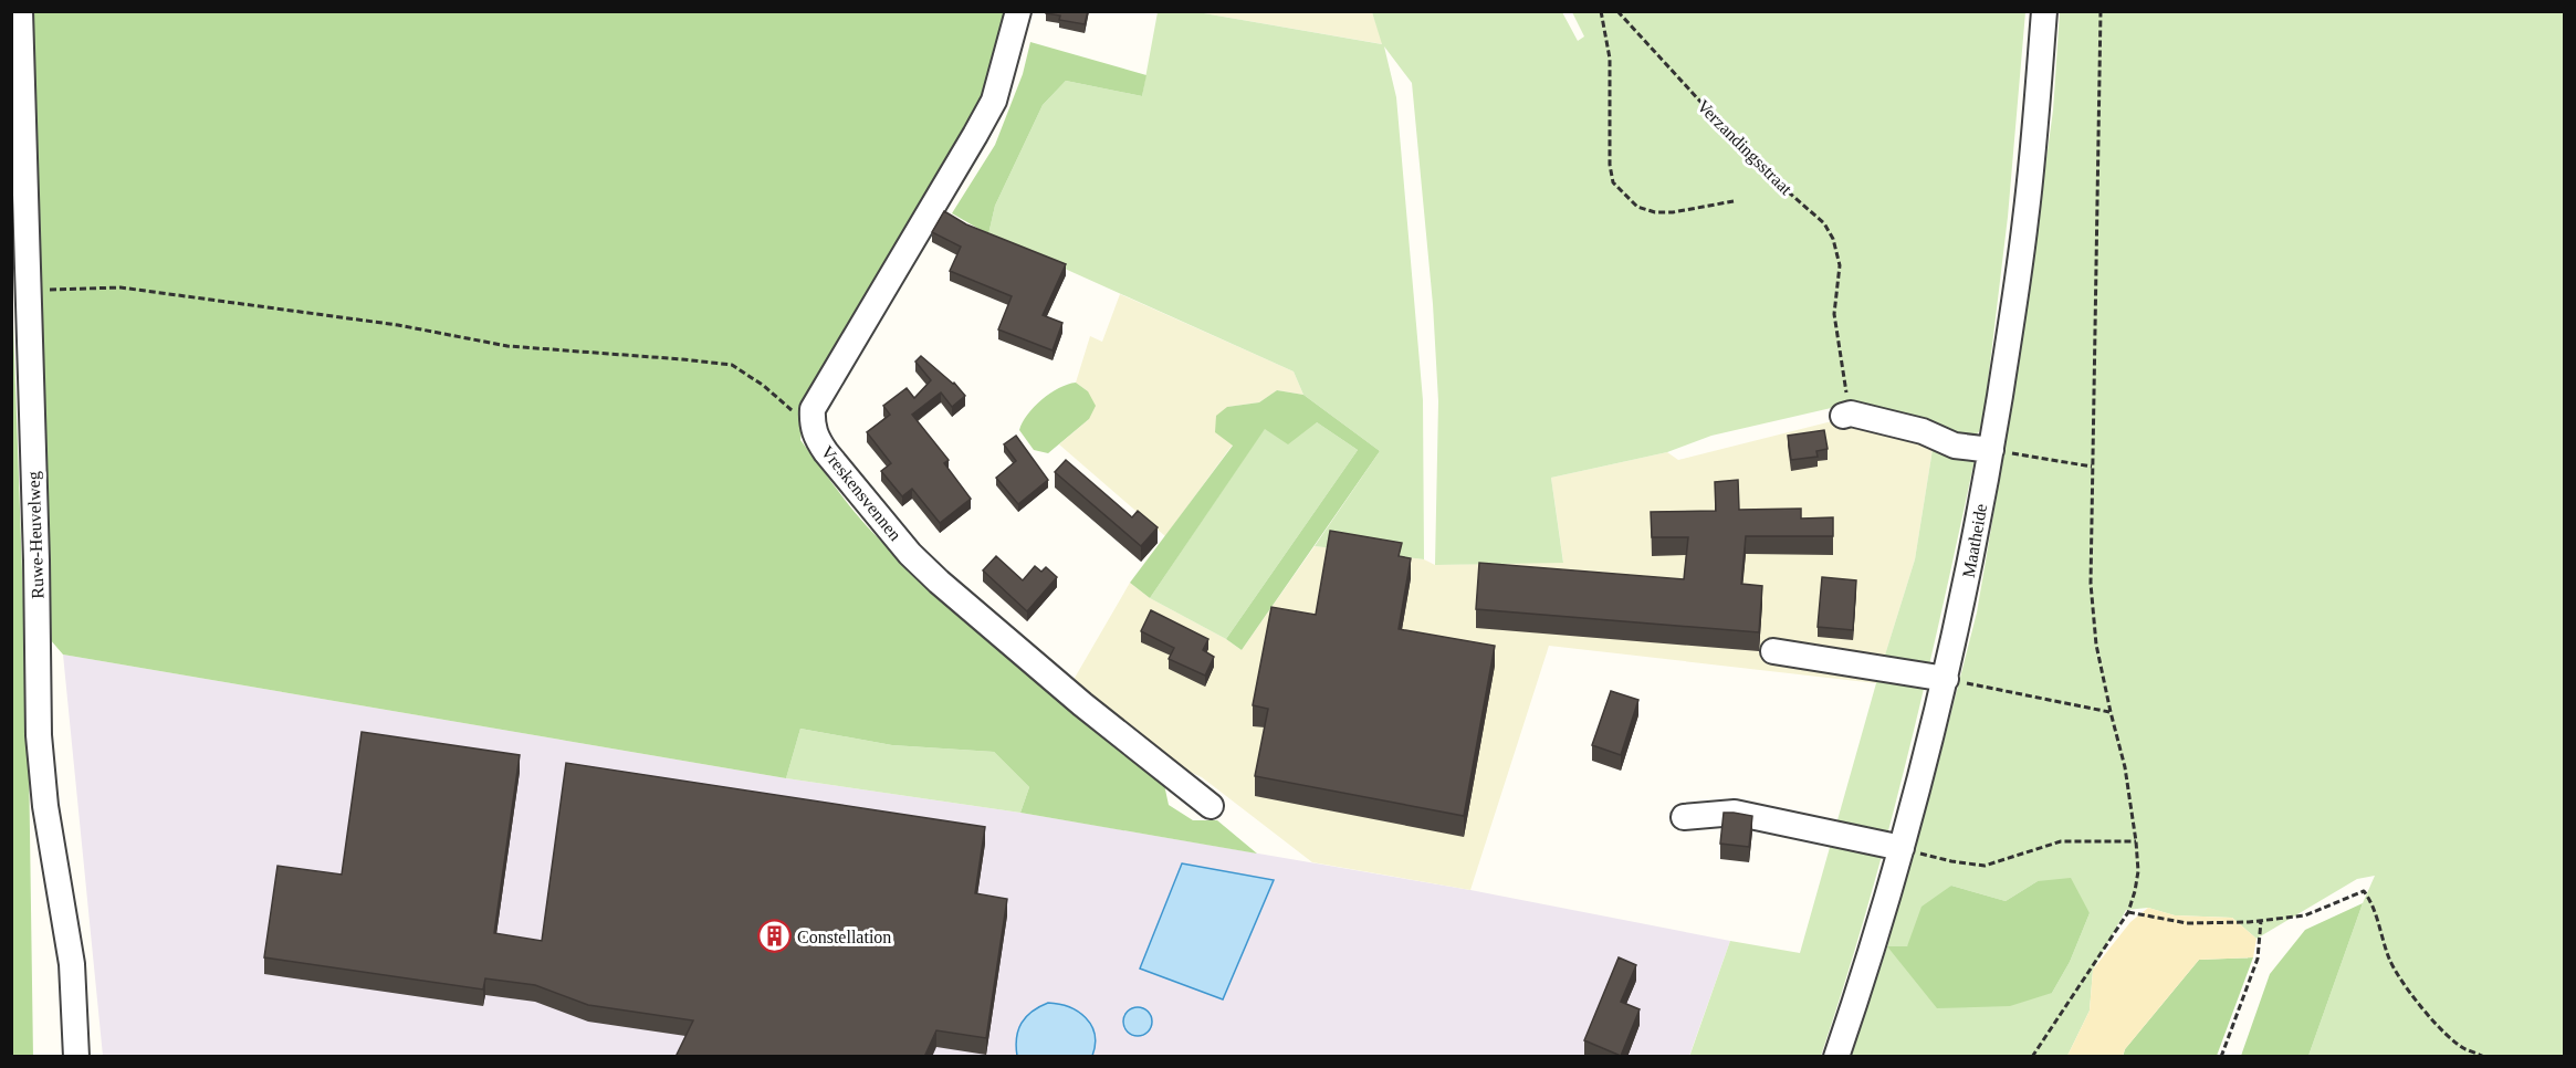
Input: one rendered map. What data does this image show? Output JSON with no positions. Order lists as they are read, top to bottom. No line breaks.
{"streets":{"street":["Vreskensvennen","Ruwe-Heuvelweg","Maatheide"],"path":["Verzandingsstraat"]},"places":{"building":["Constellation"]}}
